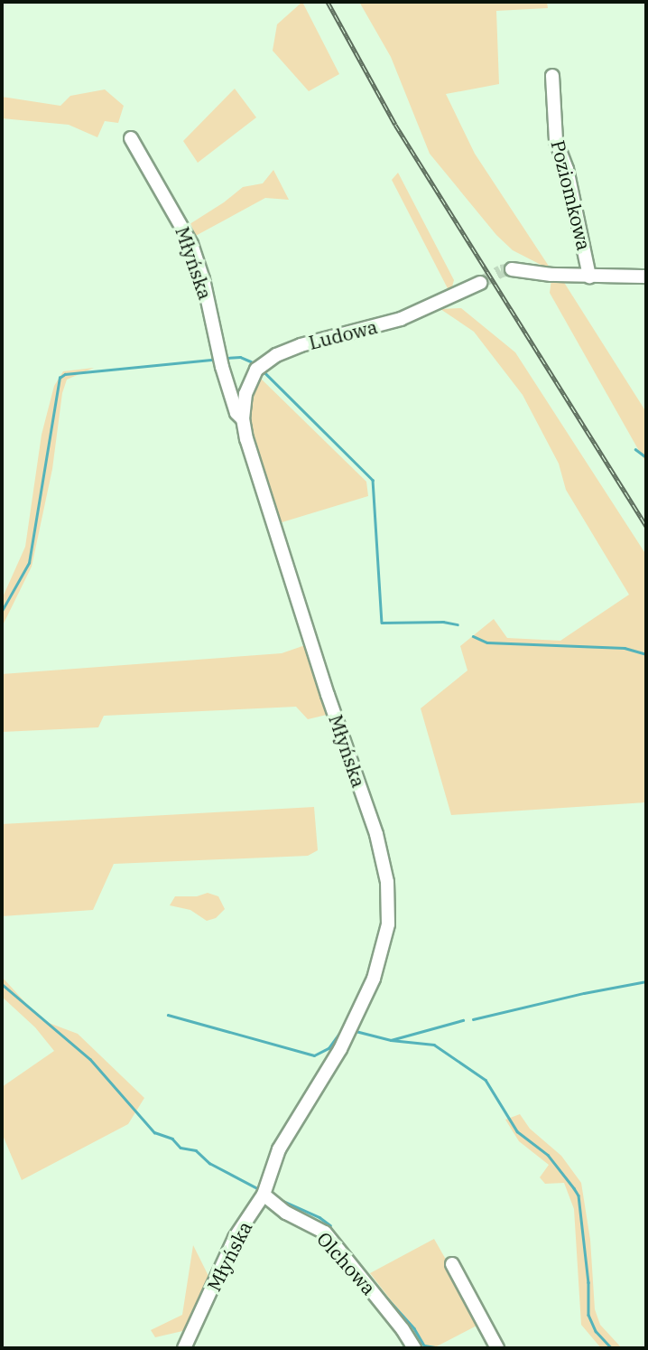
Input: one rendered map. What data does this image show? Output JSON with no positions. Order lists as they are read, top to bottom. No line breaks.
{"streets":{"street":["Poziomkowa","Młyńska","Ludowa","Olchowa"]},"crossings":[["Młyńska","Ludowa"],["Młyńska","Olchowa"]]}
